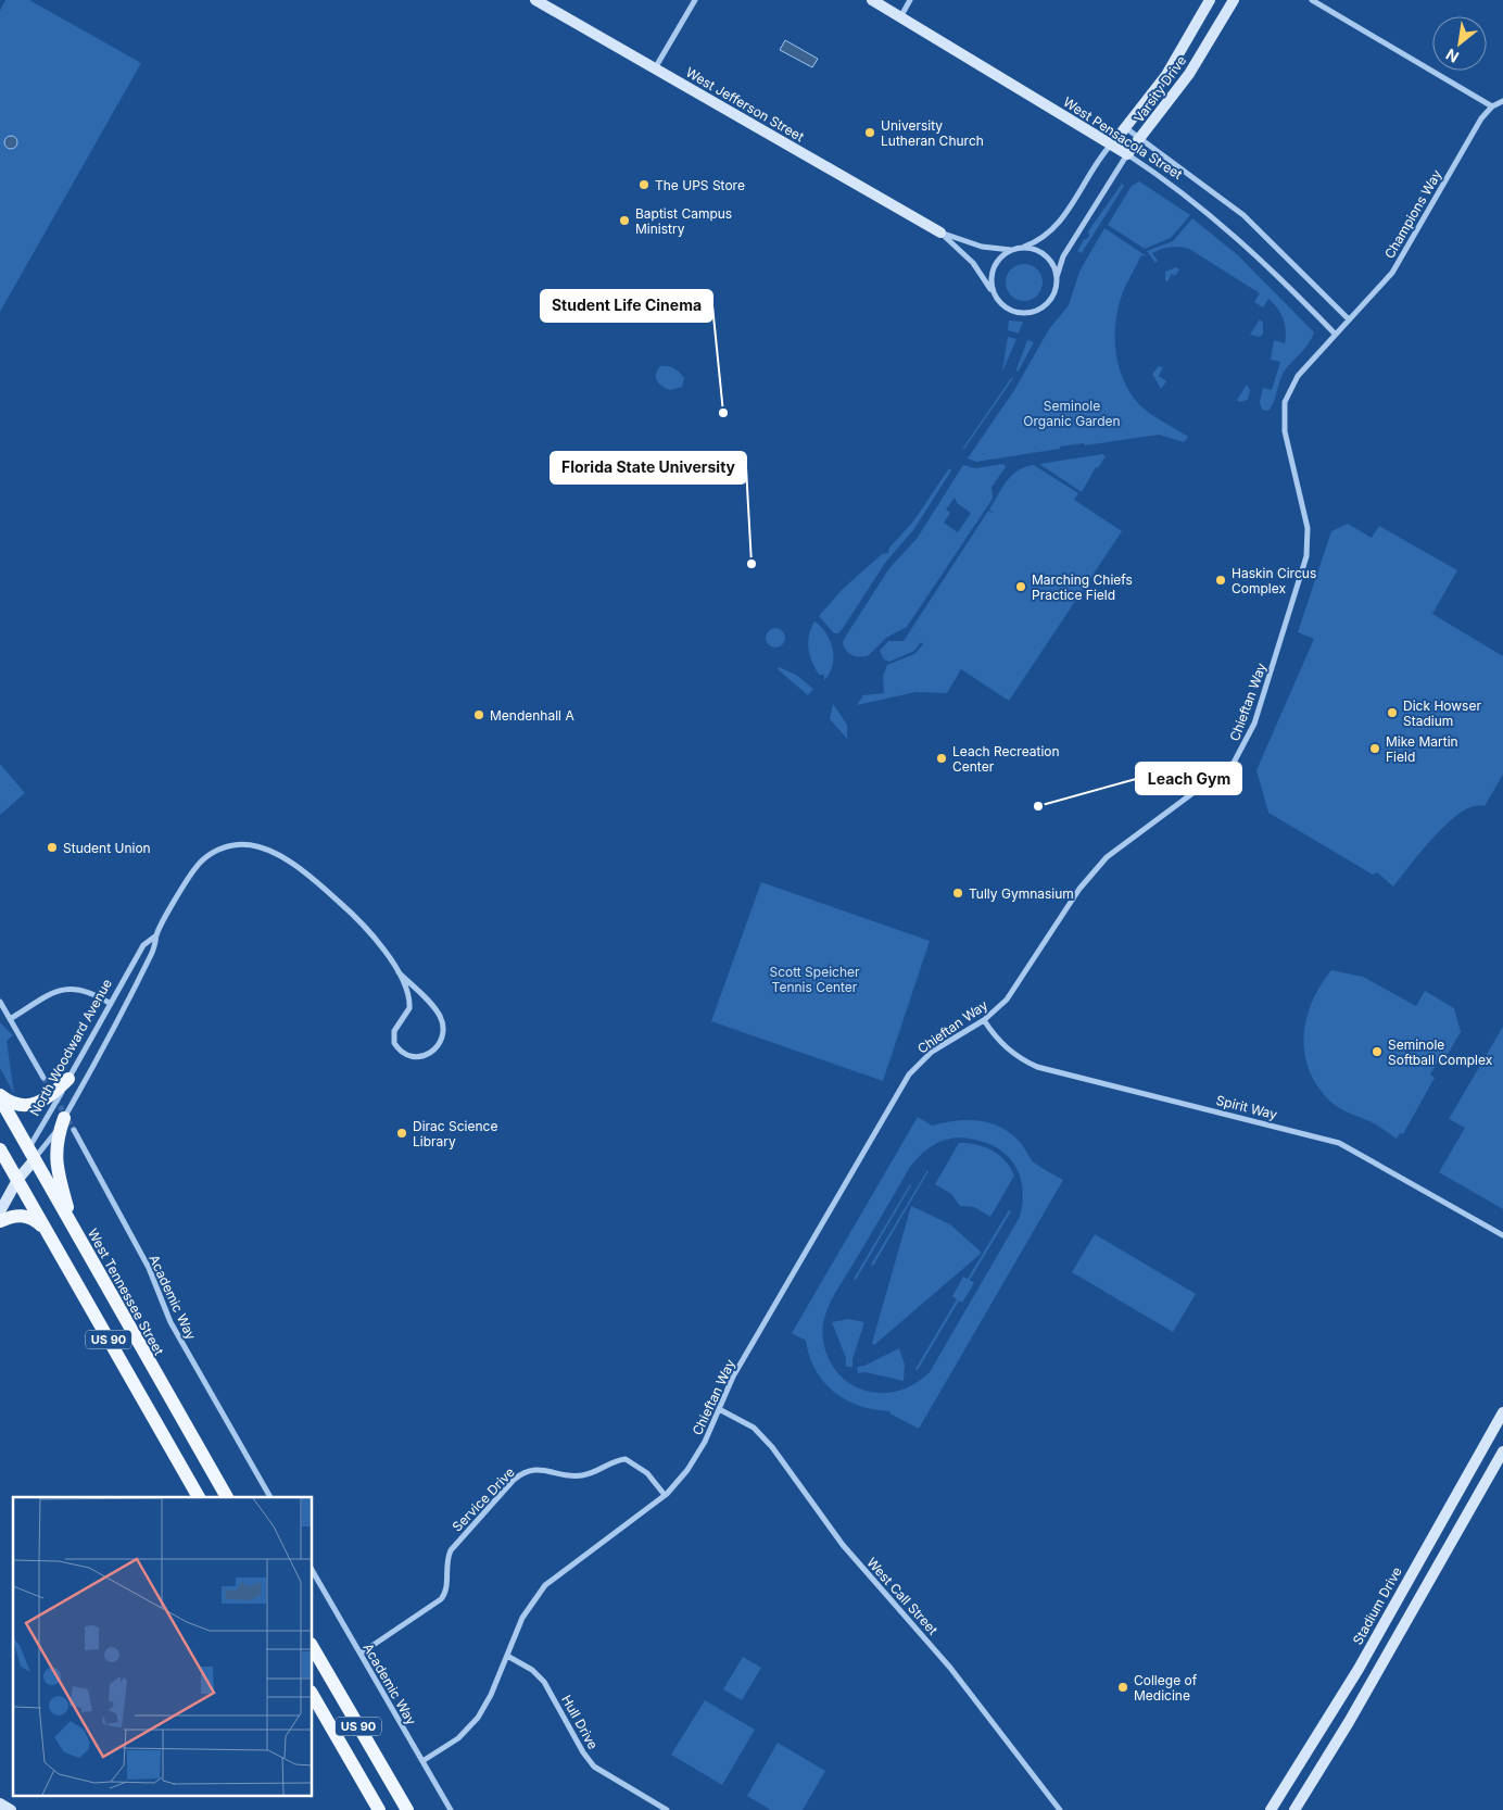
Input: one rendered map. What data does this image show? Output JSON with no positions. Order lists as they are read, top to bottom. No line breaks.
{"streets":{"main road":["Varsity Drive","West Jefferson Street","West Pensacola Street","North Woodward Avenue","West Tennessee Street","US 90","Stadium Drive"],"street":["Champions Way","Chieftan Way","Spirit Way","Academic Way","Service Drive","West Call Street","Hull Drive"]},"crossings":[["Varsity Drive","West Jefferson Street"],["Varsity Drive","West Pensacola Street"],["West Pensacola Street","Champions Way"],["West Pensacola Street","Chieftan Way"],["Champions Way","Chieftan Way"],["Chieftan Way","Spirit Way"],["Chieftan Way","Academic Way"],["Chieftan Way","Service Drive"],["Chieftan Way","West Call Street"],["Chieftan Way","Hull Drive"],["North Woodward Avenue","West Tennessee Street"],["North Woodward Avenue","US 90"],["Academic Way","Service Drive"]],"parks":["Seminole Organic Garden","Scott Speicher Tennis Center"],"places":["University Lutheran Church","The UPS Store","Baptist Campus Ministry","Student Life Cinema","Florida State University","Haskin Circus Complex","Marching Chiefs Practice Field","Dick Howser Stadium","Mendenhall A","Mike Martin Field","Leach Recreation Center","Leach Gym","Student Union","Tully Gymnasium","Seminole Softball Complex","Dirac Science Library","College of Medicine"],"north":"bottom left"}
